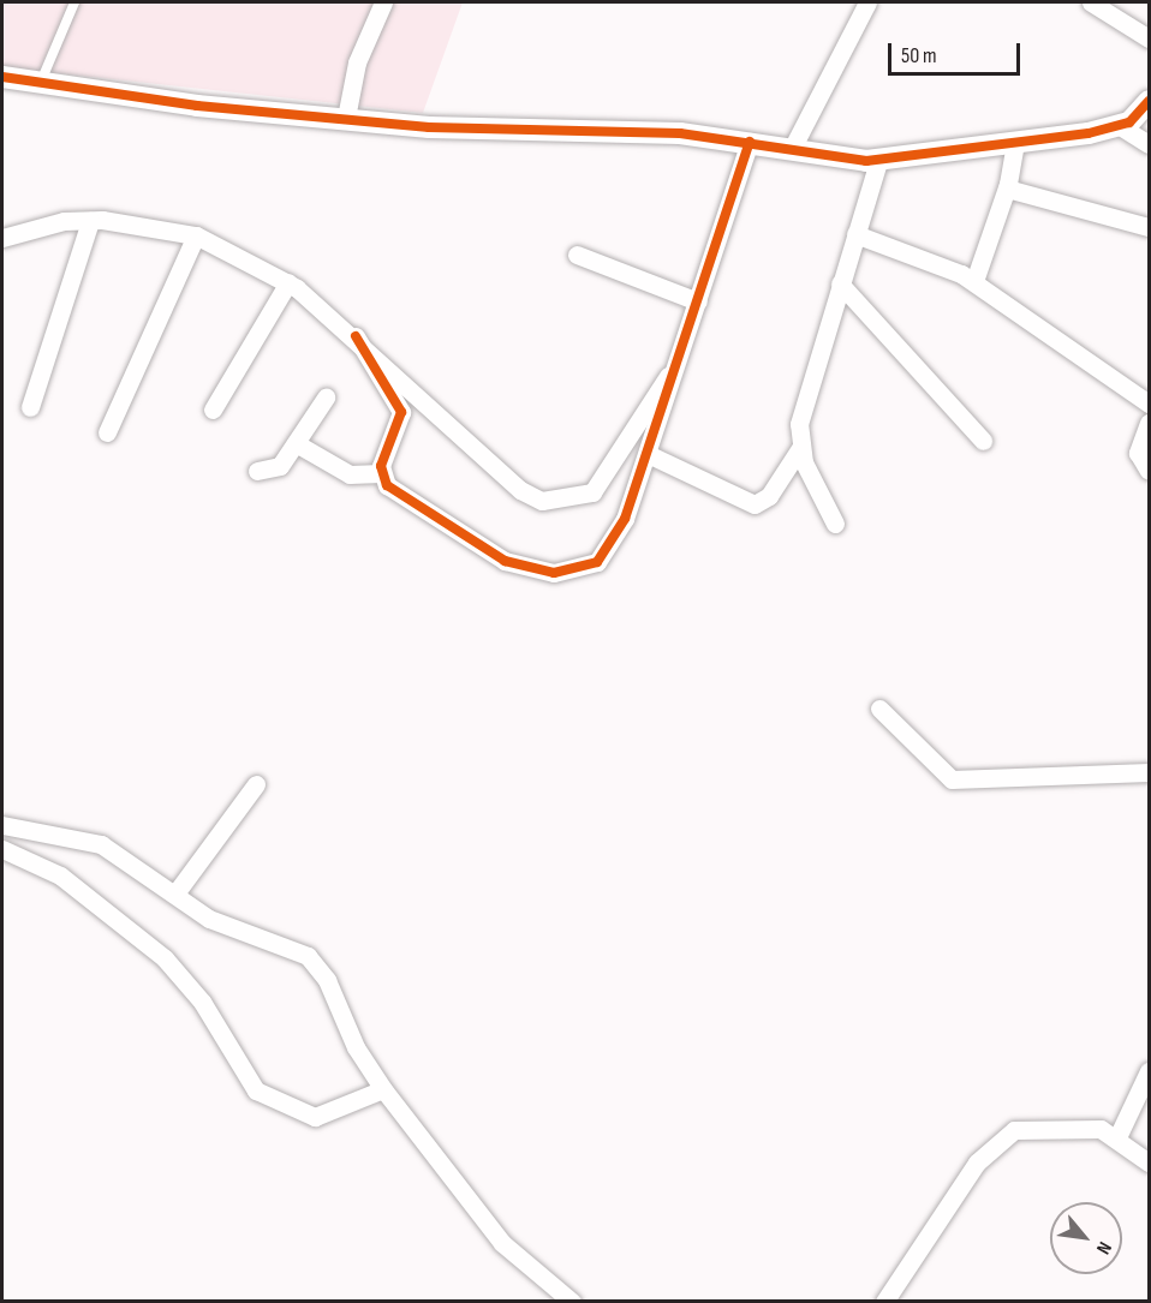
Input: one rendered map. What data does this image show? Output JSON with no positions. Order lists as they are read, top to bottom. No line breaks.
{"scale_bar":"50 m","north":"bottom right"}
